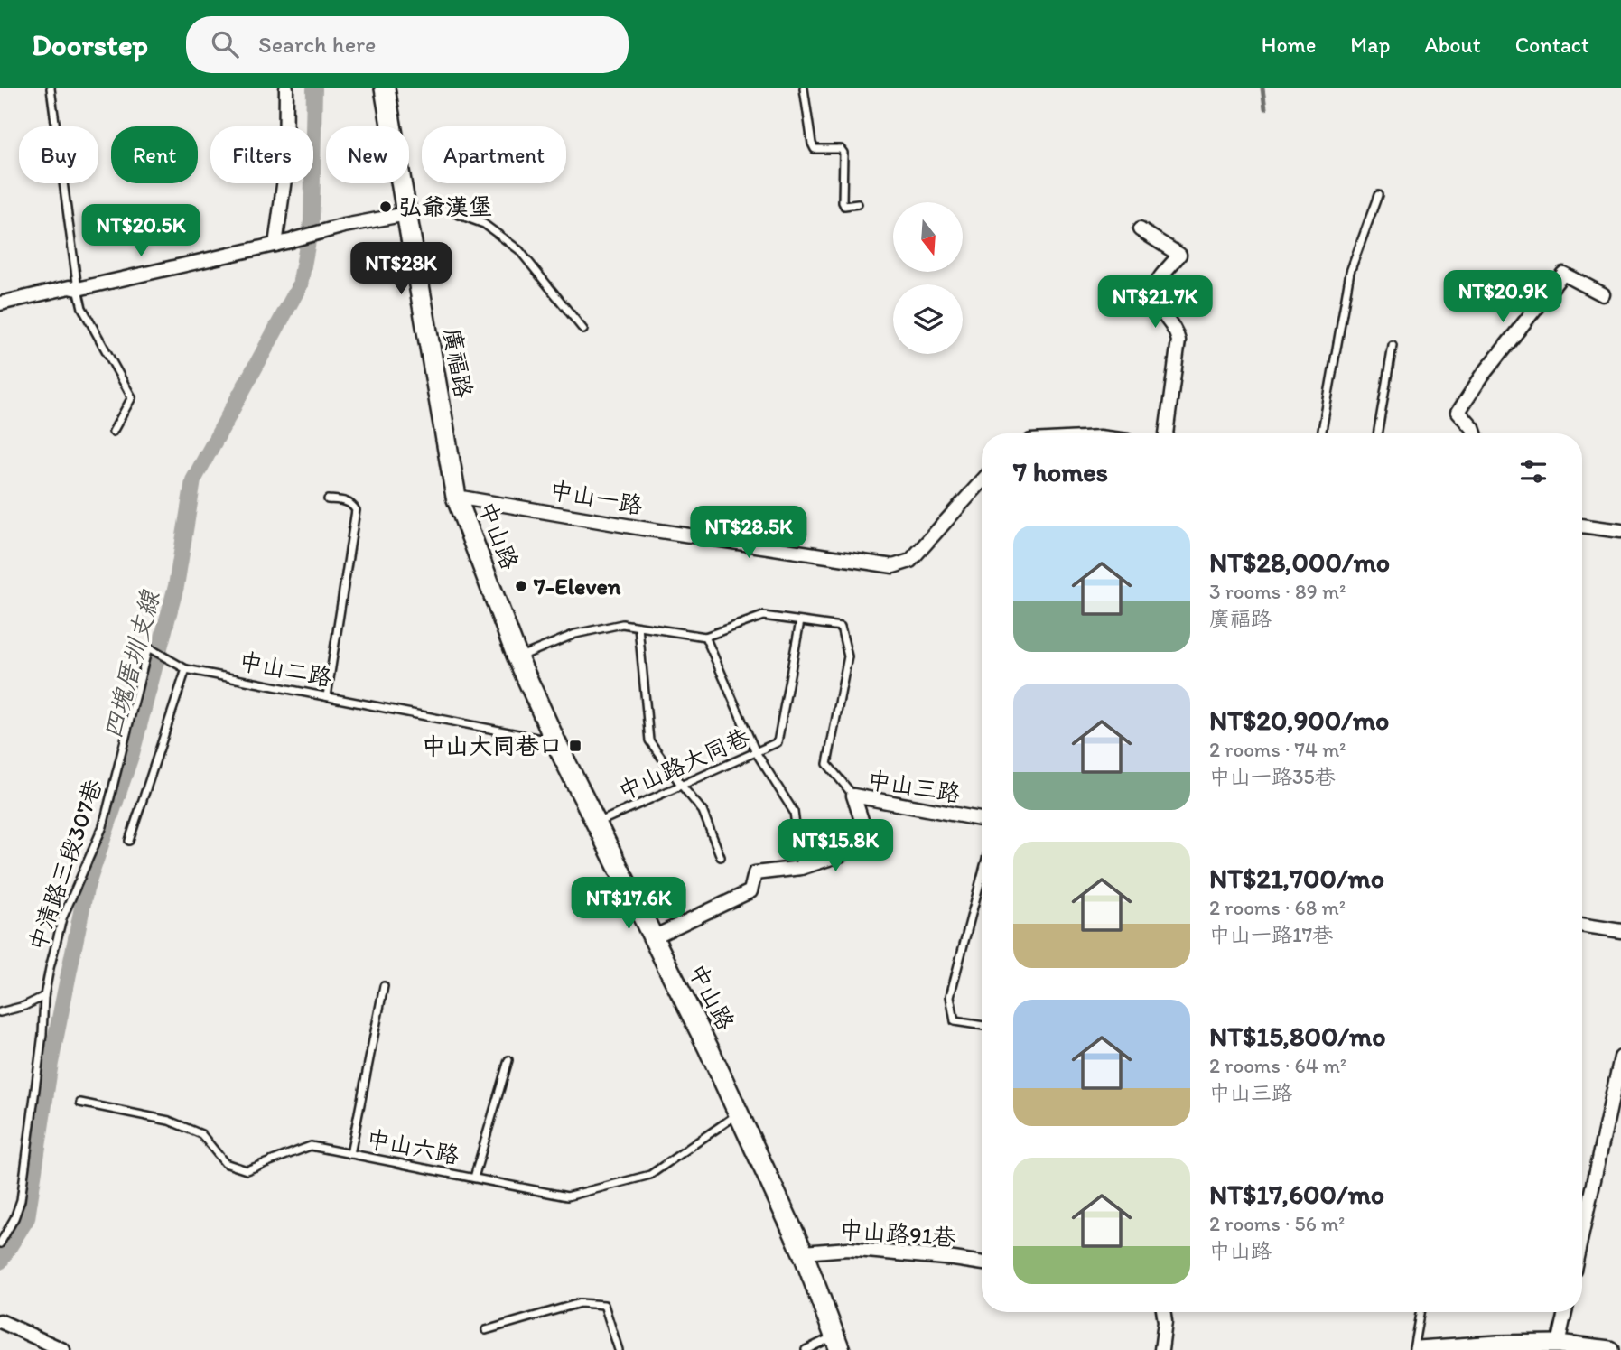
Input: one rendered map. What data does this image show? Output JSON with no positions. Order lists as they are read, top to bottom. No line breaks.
{"streets":{"main road":["廣福路","中山路"],"street":["中山一路","中山三路","中山路91巷"],"lane":["中山二路","中山路大同巷","中清路三段307巷","中山六路"]},"crossings":[["廣福路","中山一路"],["廣福路","中山路"],["中山一路","中山路"],["中山路","中山二路"],["中山路","中山路大同巷"],["中山路","中山三路"],["中山路","中山六路"],["中山路","中山路91巷"],["中山二路","中清路三段307巷"]],"water":["四塊厝圳支線"],"places":{"other":["弘爺漢堡","7-Eleven"],"transit":["中山大同巷口"]},"north":"bottom","page":{"header":"Doorstep","search":"Search here","nav":["Home","Map","About","Contact"],"chip":["Buy","Rent","Filters","New","Apartment"],"price":["NT$20.5K","NT$28K","NT$20.9K","NT$21.7K","NT$28.5K","NT$15.8K","NT$17.6K"],"heading":"7 homes","list":[{"name":"NT$28,000/mo","note":"3 rooms · 89 m² · 廣福路"},{"name":"NT$20,900/mo","note":"2 rooms · 74 m² · 中山一路35巷"},{"name":"NT$21,700/mo","note":"2 rooms · 68 m² · 中山一路17巷"},{"name":"NT$15,800/mo","note":"2 rooms · 64 m² · 中山三路"},{"name":"NT$17,600/mo","note":"2 rooms · 56 m² · 中山路"}]}}
